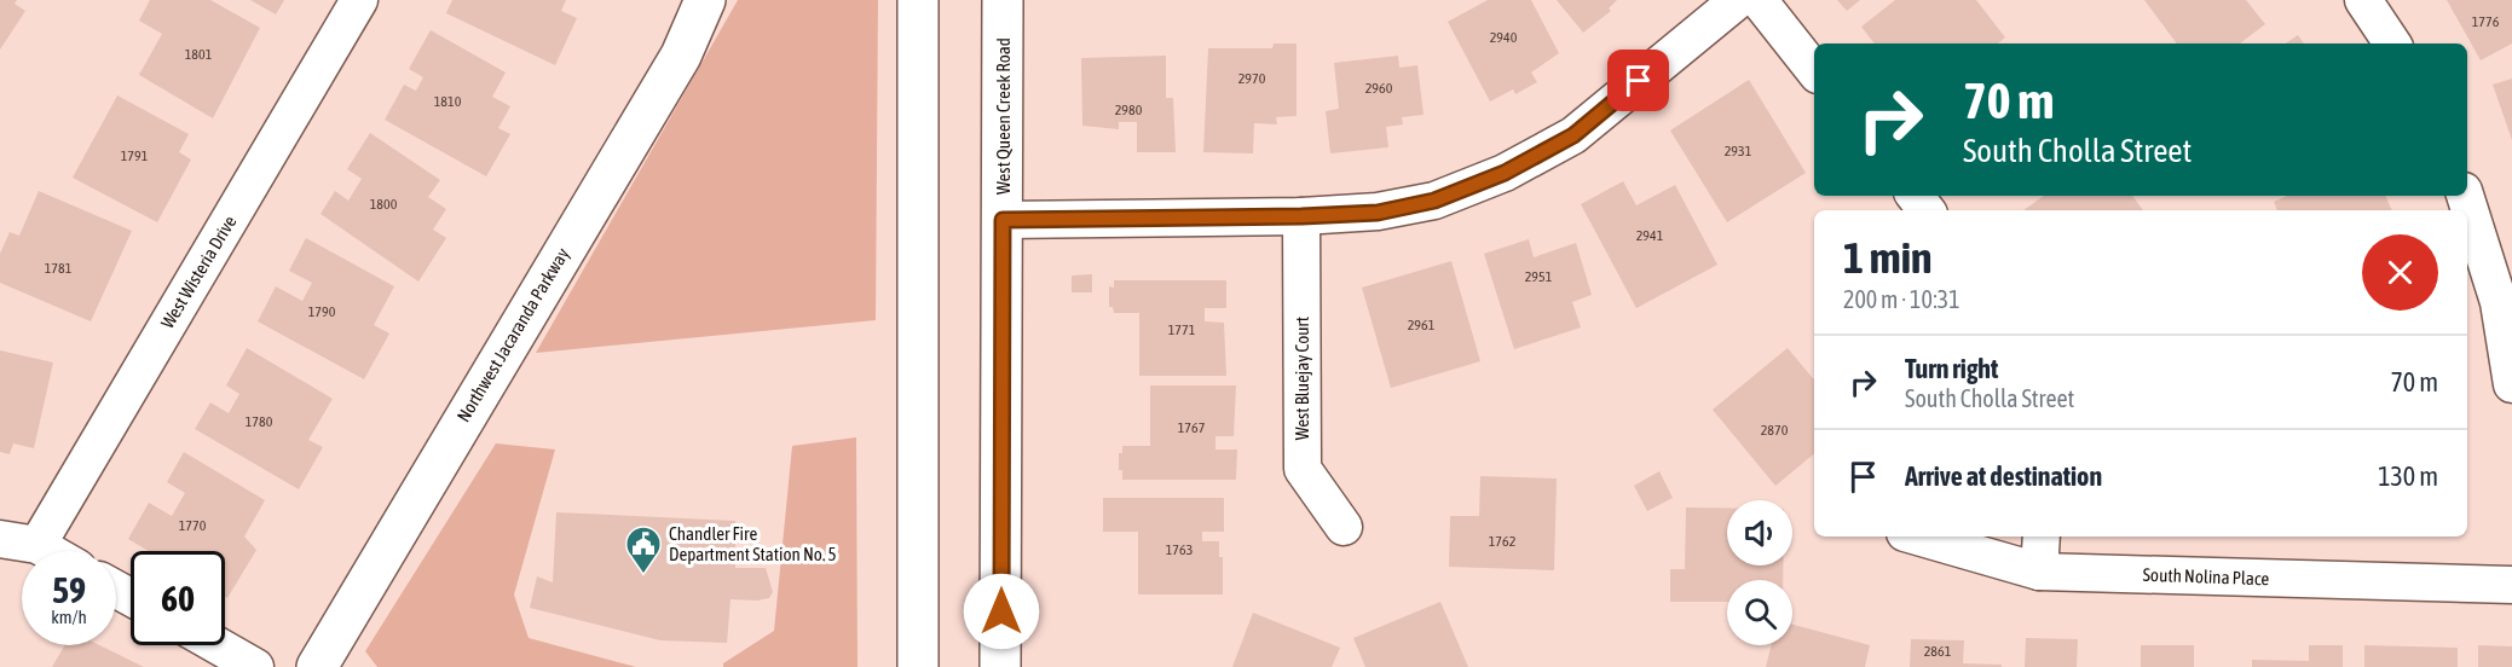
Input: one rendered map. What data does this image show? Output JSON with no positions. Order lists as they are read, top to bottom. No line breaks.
{"streets":{"main road":["West Queen Creek Road","Northwest Jacaranda Parkway"],"street":["West Wisteria Drive","West Bluejay Court","South Nolina Place"]},"places":{"public building":["Chandler Fire Department Station No. 5"]},"house_numbers":["1776","2940","1801","2970","2960","1810","2980","2931","1791","1800","2941","1781","2951","1790","2961","1771","1780","1767","2870","1770","1762","1763","2861"],"page":{"turn":["70 m","South Cholla Street"],"heading":["1 min","200 m · 10:31"],"list":[{"name":"Turn right","note":"South Cholla Street","value":"70 m"},{"name":"Arrive at destination","value":"130 m"}],"speed":"59 km/h","limit":"60"}}
